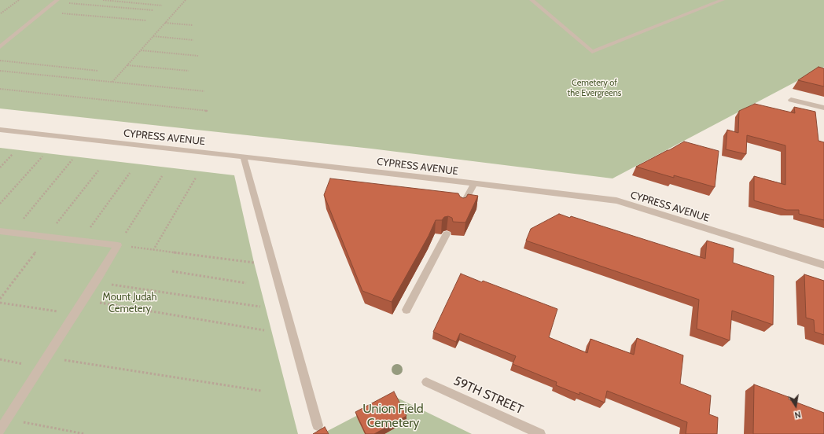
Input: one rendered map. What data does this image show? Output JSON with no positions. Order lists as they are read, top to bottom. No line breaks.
{"streets":{"street":["CYPRESS AVENUE","59TH STREET"]},"parks":["Cemetery of the Evergreens","Mount Judah Cemetery","Union Field Cemetery"],"north":"bottom"}
